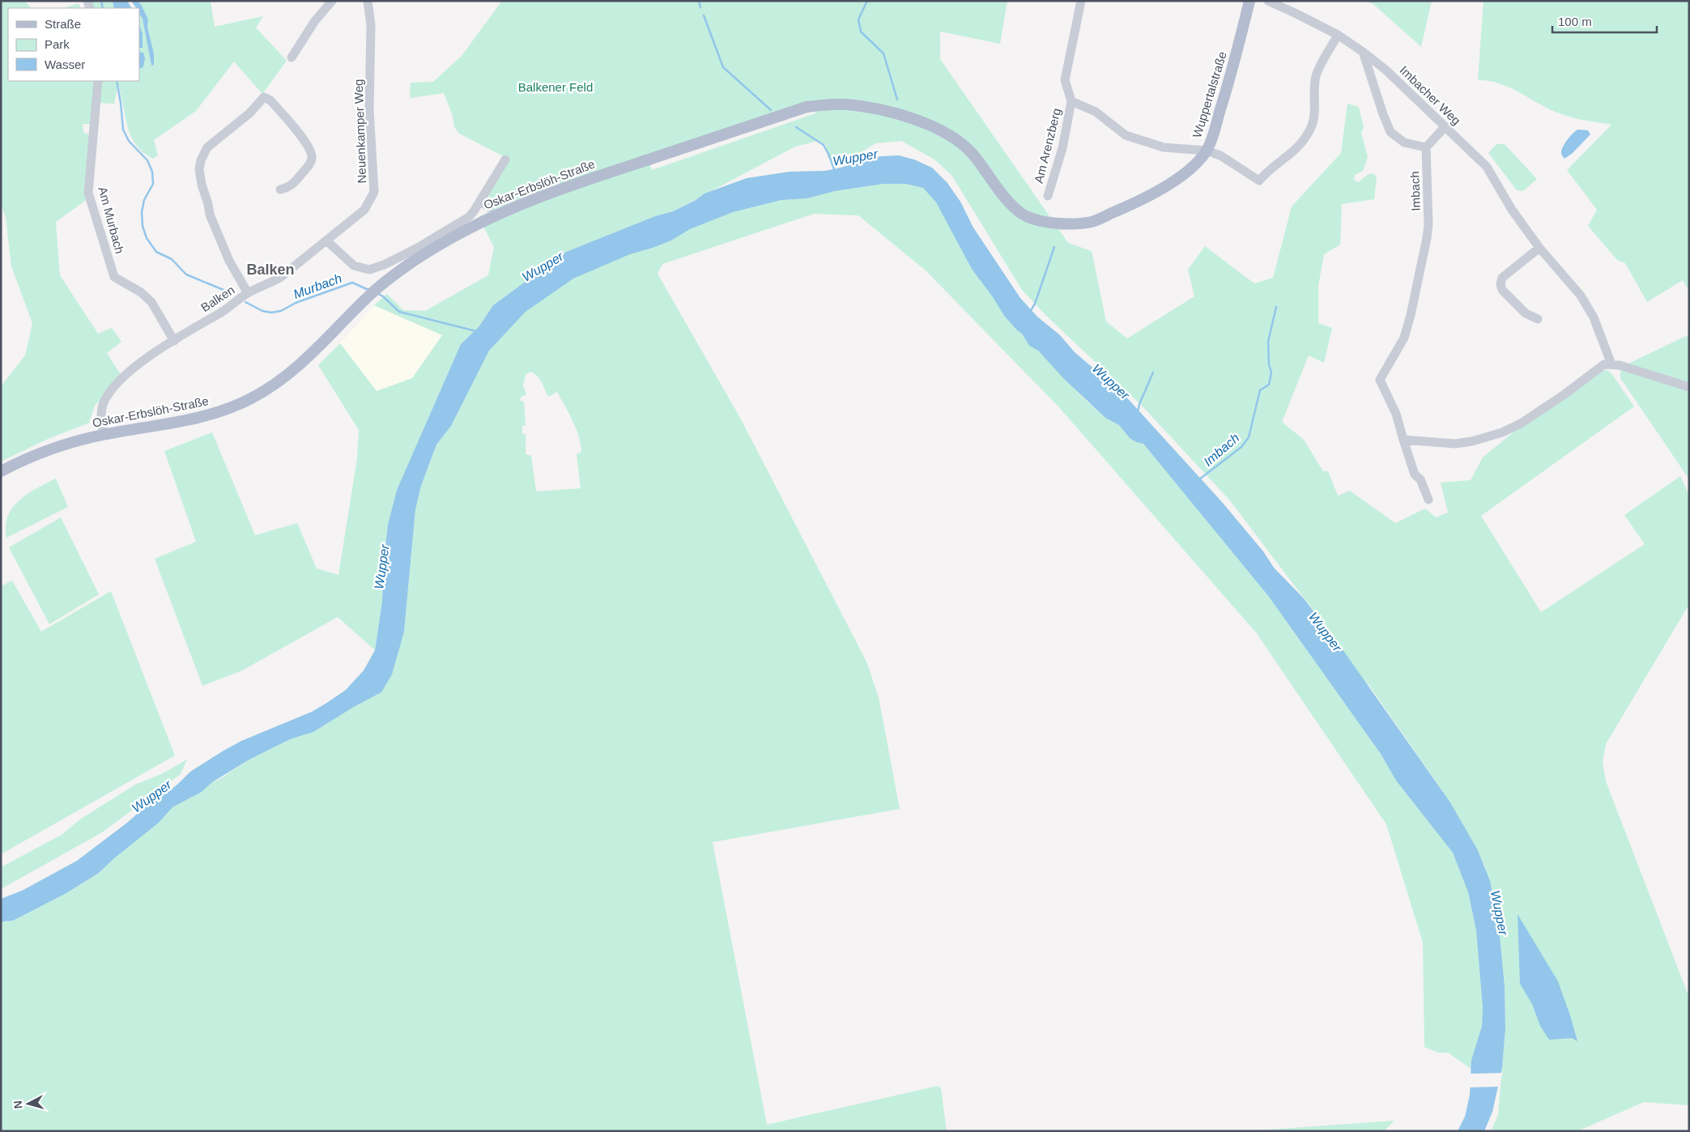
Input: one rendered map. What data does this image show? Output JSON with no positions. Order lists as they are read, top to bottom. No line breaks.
{"streets":{"main road":["Wuppertalstraße","Oskar-Erbslöh-Straße"],"street":["Imbacher Weg","Neuenkamper Weg","Am Arenzberg","Imbach","Am Murbach","Balken"]},"crossings":[["Wuppertalstraße","Am Arenzberg"],["Wuppertalstraße","Oskar-Erbslöh-Straße"],["Imbacher Weg","Am Arenzberg"],["Neuenkamper Weg","Balken"],["Oskar-Erbslöh-Straße","Balken"],["Am Murbach","Balken"]],"districts":["Balken"],"water":["Wupper","Murbach","Imbach"],"parks":["Balkener Feld"],"legend":["Straße","Park","Wasser"],"scale_bar":"100 m","north":"left"}
